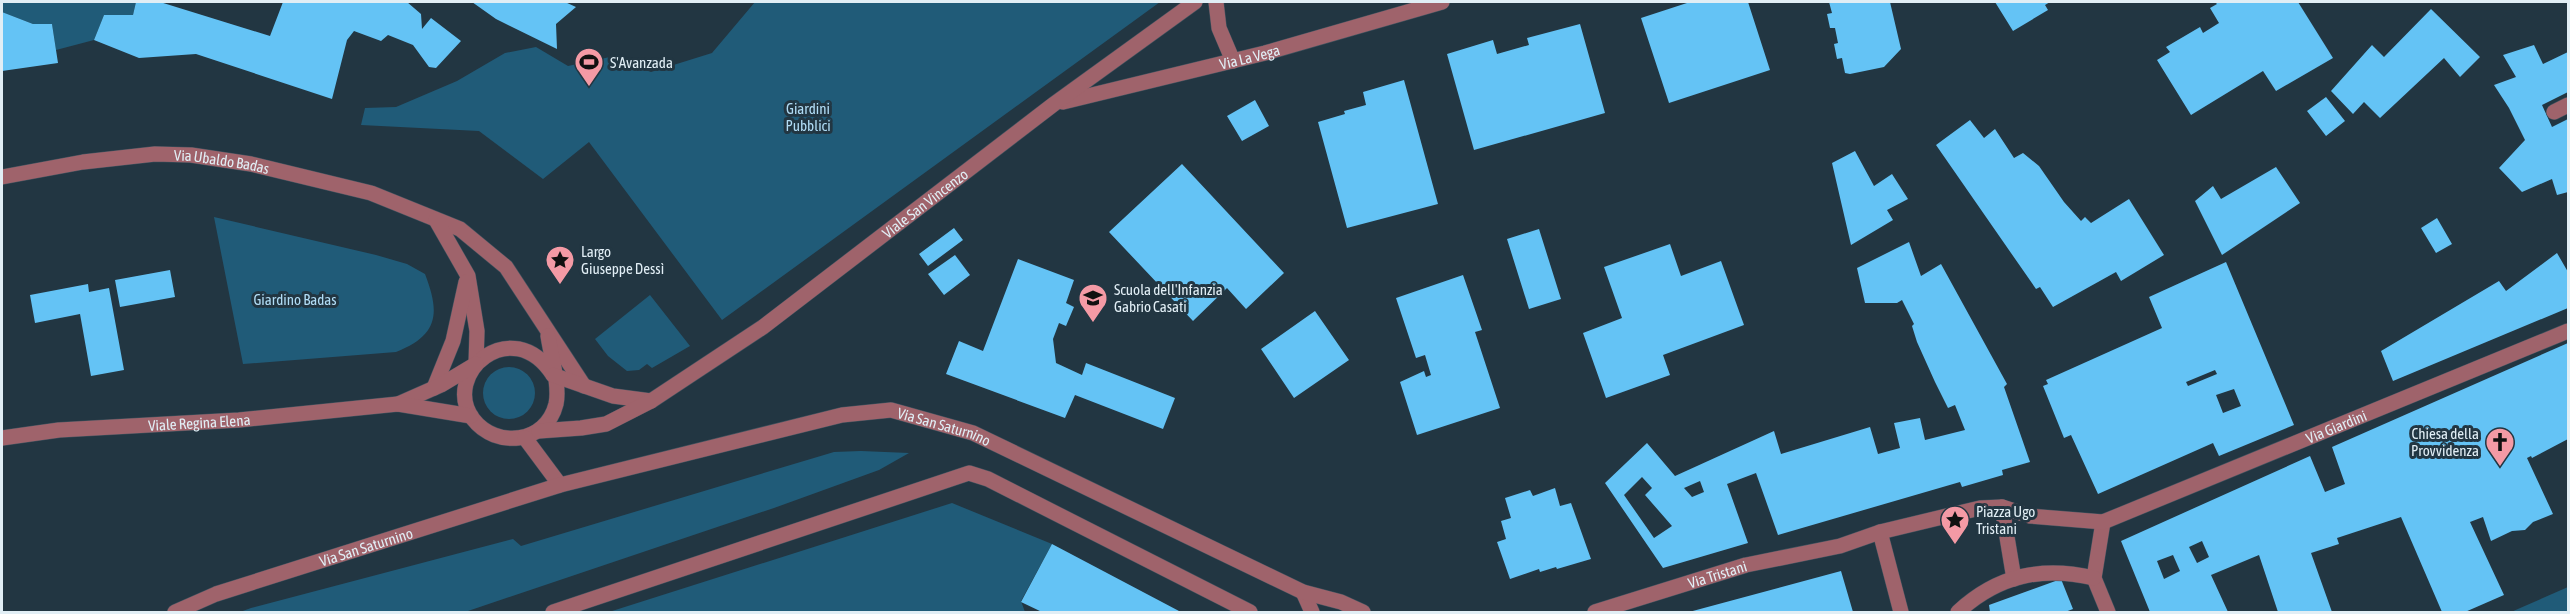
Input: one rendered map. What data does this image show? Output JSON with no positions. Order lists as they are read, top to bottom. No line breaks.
{"streets":{"street":["Via La Vega","Via Ubaldo Badas","Viale San Vincenzo","Viale Regina Elena","Via Giardini","Via San Saturnino","Via Tristani"]},"crossings":[["Via La Vega","Viale San Vincenzo"],["Viale San Vincenzo","Viale Regina Elena"]],"parks":["Giardini Pubblici","Giardino Badas"],"places":{"sports":["S'Avanzada"],"place":["Largo Giuseppe Dessì","Piazza Ugo Tristani"],"school or university":["Scuola dell'Infanzia Gabrio Casati"],"church":["Chiesa della Provvidenza"]}}
